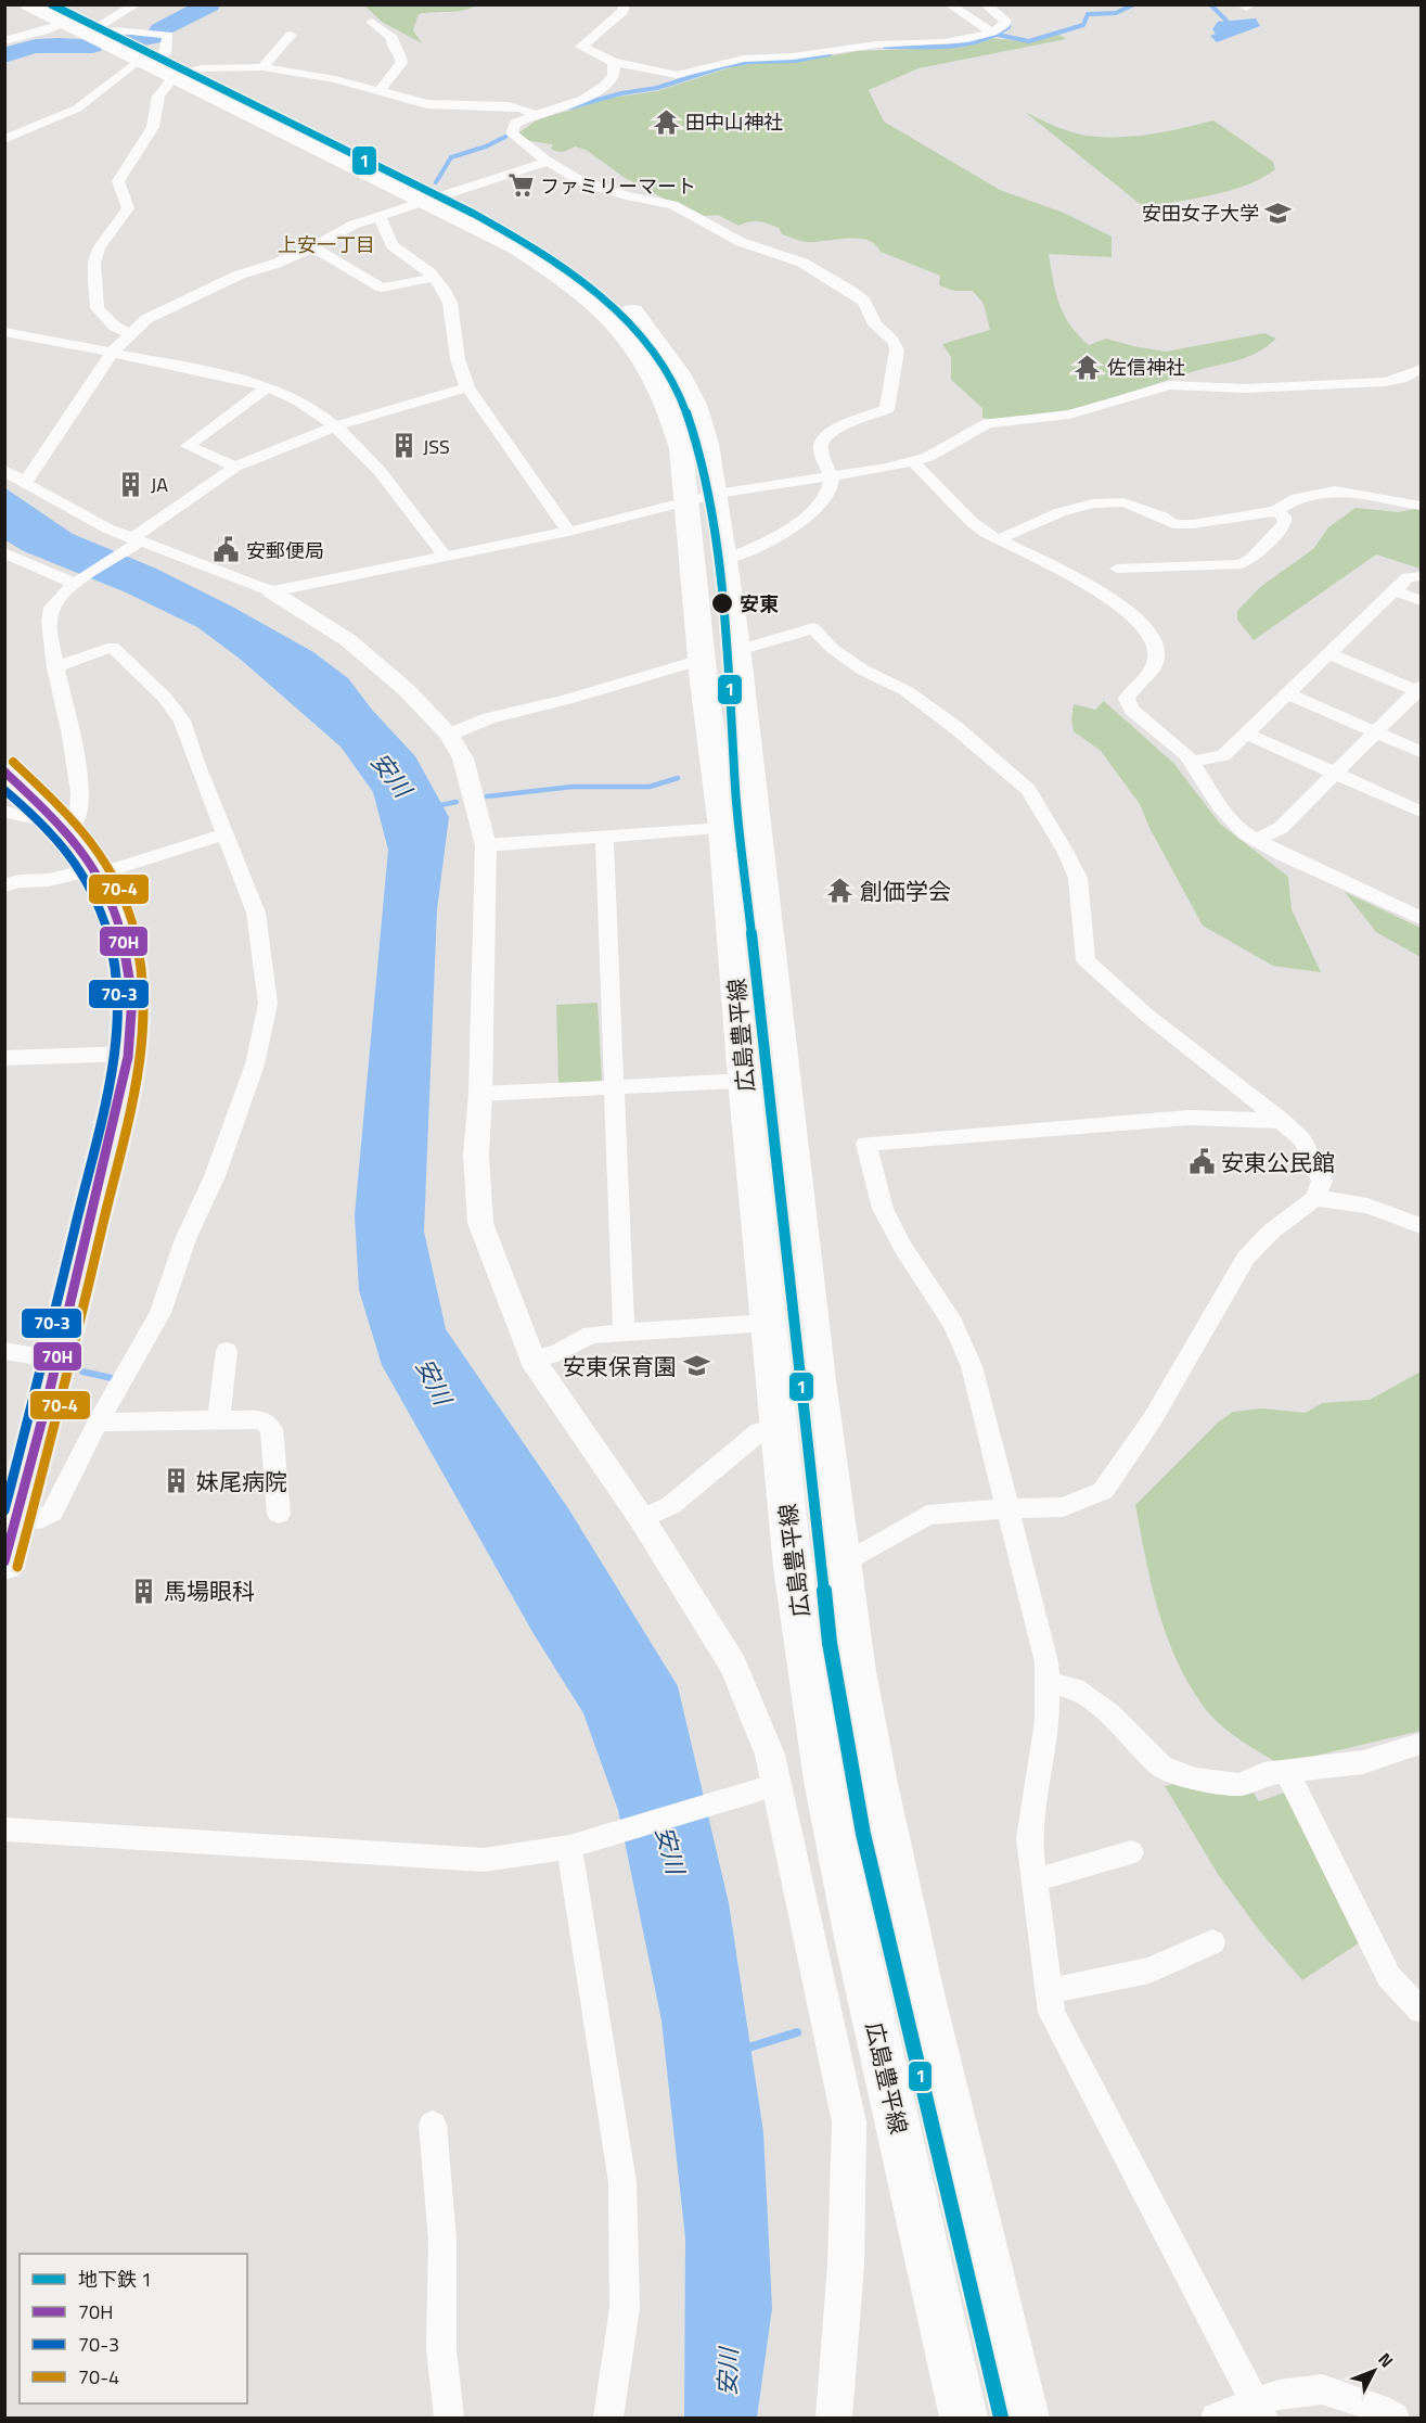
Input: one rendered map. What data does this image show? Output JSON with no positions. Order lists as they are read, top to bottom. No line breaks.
{"streets":{"main road":["広島豊平線"]},"districts":["上安一丁目"],"water":["安川"],"places":{"temple":["田中山神社","佐信神社","創価学会"],"supermarket":["ファミリーマート"],"school or university":["安田女子大学","安東保育園"],"building":["JSS","JA","妹尾病院","馬場眼科"],"public building":["安郵便局","安東公民館"],"other":["安東"]},"lines":["metro line 1","transit line 70-4","transit line 70H","transit line 70-3"],"legend":["地下鉄 1","70H","70-3","70-4"],"north":"top right"}
